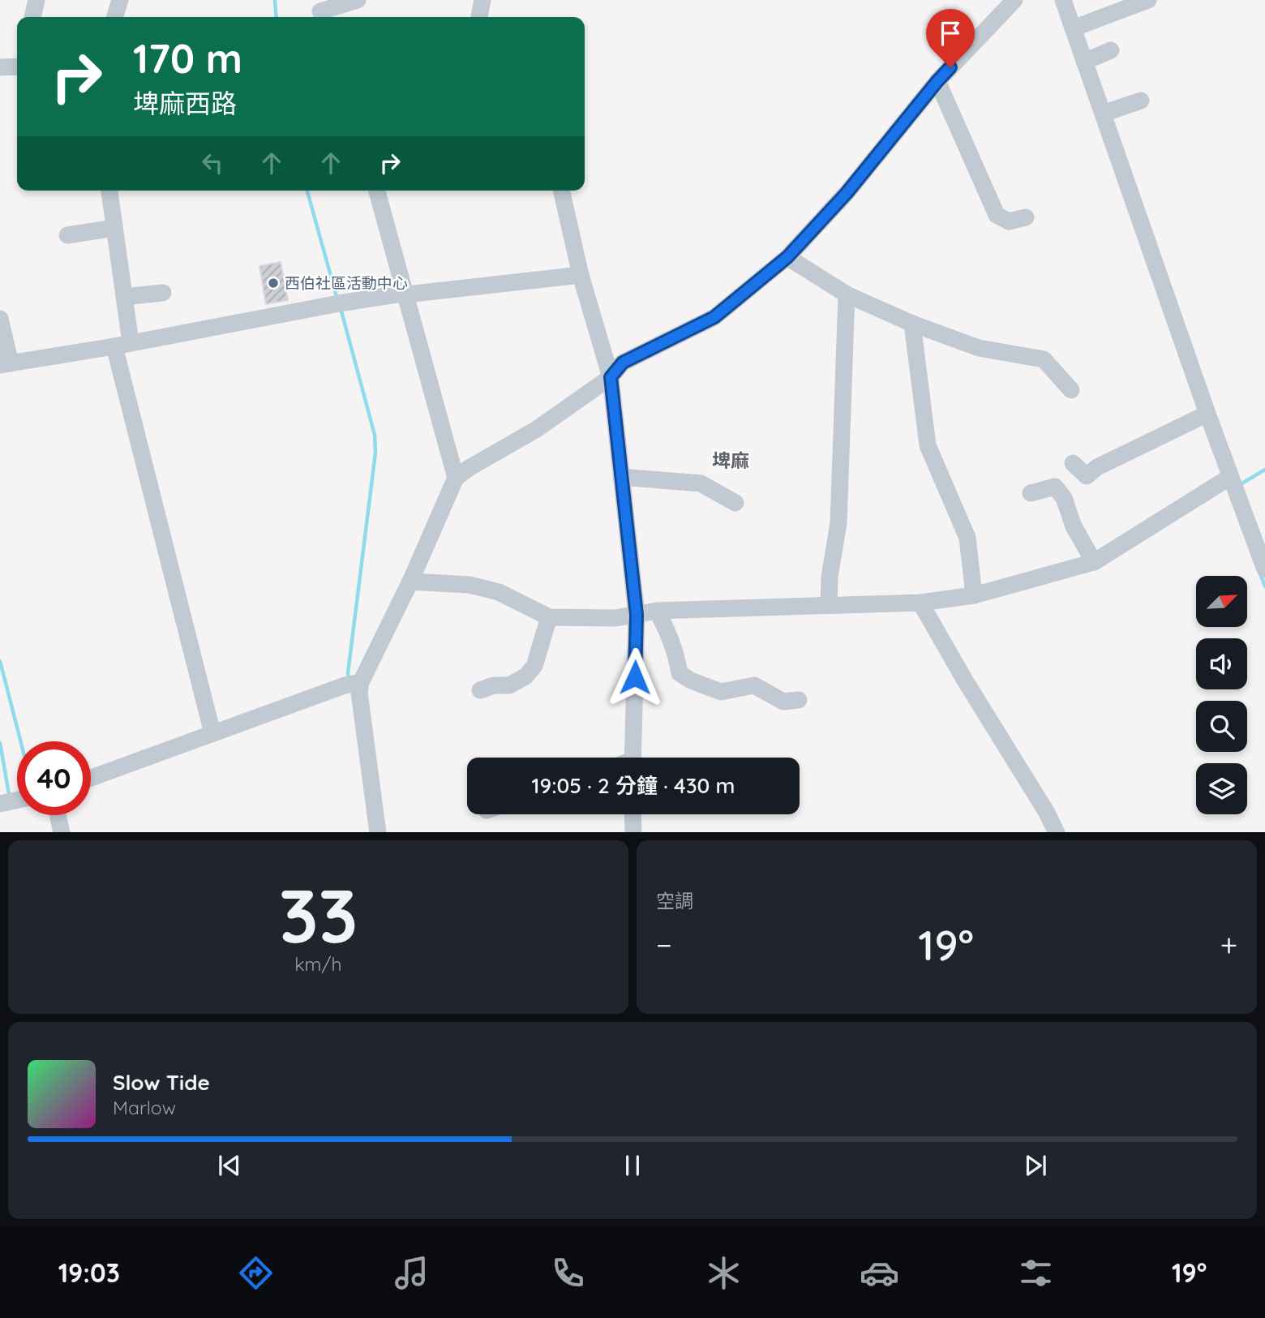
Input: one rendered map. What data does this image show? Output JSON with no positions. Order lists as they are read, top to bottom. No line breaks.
{"districts":["埤麻"],"places":["西伯社區活動中心"],"north":"top right","page":{"turn":["170 m","埤麻西路"],"limit":"40","trip":"19:05 · 2 分鐘 · 430 m","tile":[["33","km/h"],"空調"],"heat":["−","19°","+"],"song":["Slow Tide","Marlow"],"tabs":["19:03","19°"]}}
